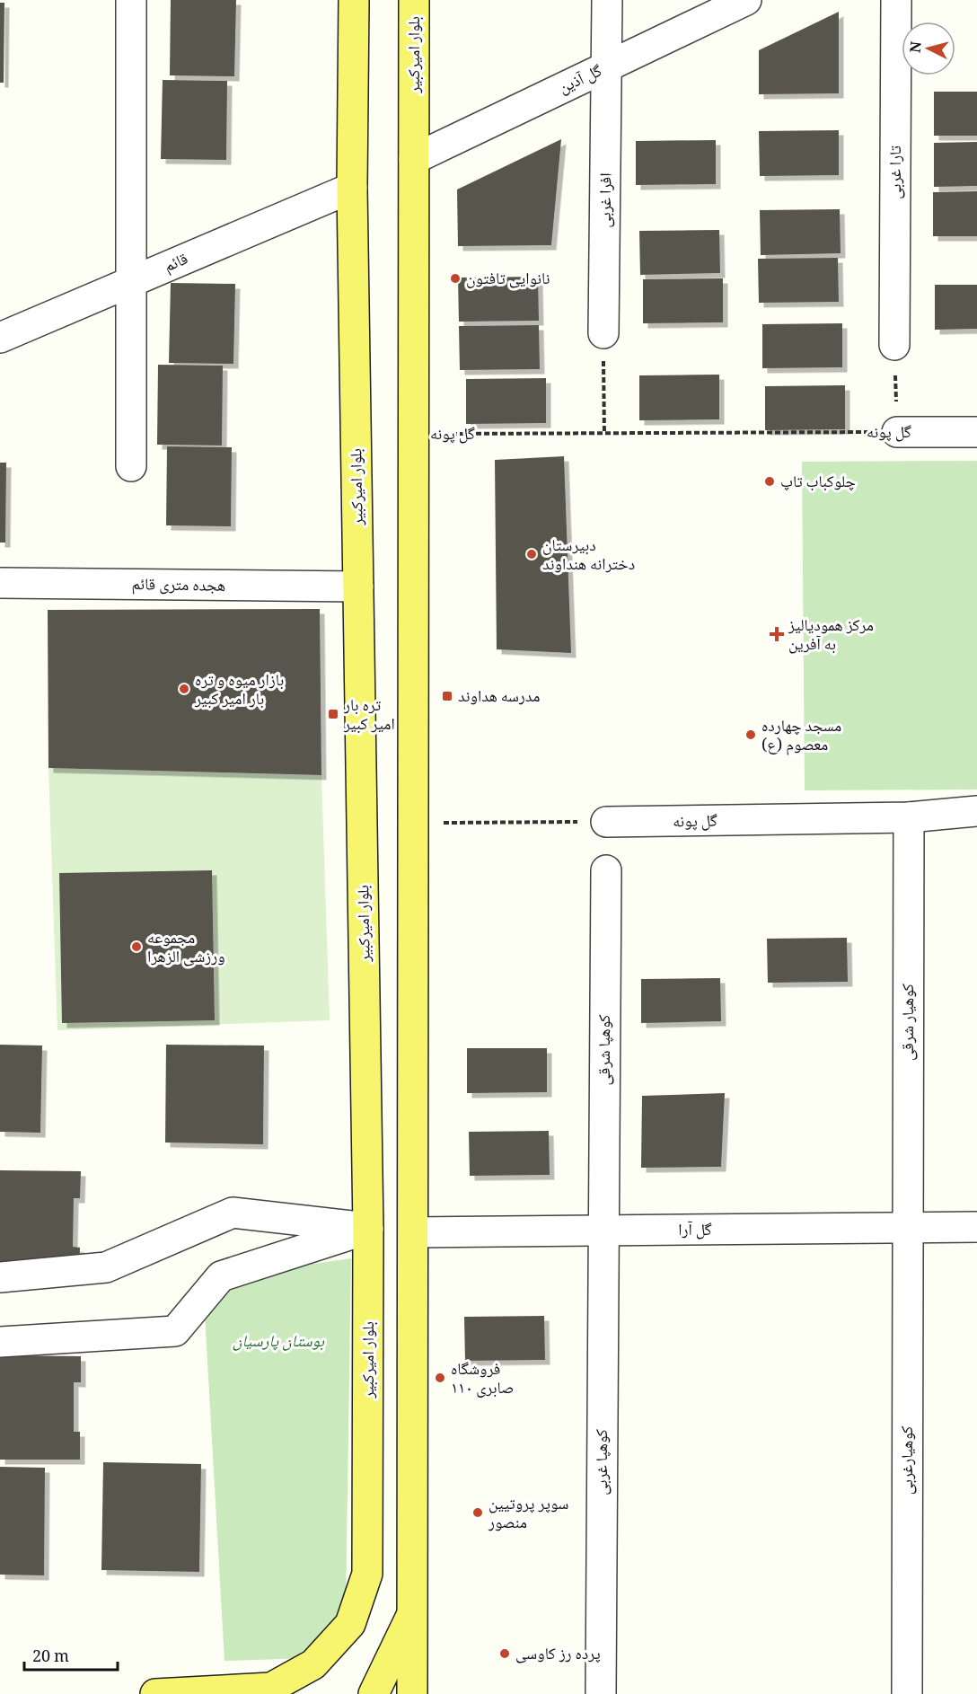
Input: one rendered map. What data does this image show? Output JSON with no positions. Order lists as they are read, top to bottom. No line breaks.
{"streets":{"main road":["بلوار امیرکبیر"],"street":["گل آذین","تارا غربی","افرا غربی","قائم","گل پونه","هجده متری قائم","کوهیار شرقی","کوهپا شرقی","گل آرا","کوهیارغربی","کوهپا غربی"]},"crossings":[["بلوار امیرکبیر","گل آذین"],["بلوار امیرکبیر","قائم"],["بلوار امیرکبیر","گل پونه"],["بلوار امیرکبیر","هجده متری قائم"],["بلوار امیرکبیر","گل آرا"],["گل آذین","افرا غربی"],["گل پونه","کوهیار شرقی"],["کوهیار شرقی","گل آرا"],["کوهیار شرقی","کوهیارغربی"],["کوهپا شرقی","گل آرا"],["کوهپا شرقی","کوهپا غربی"],["گل آرا","کوهیارغربی"],["گل آرا","کوهپا غربی"]],"parks":["بوستان پارسیان"],"places":{"other":["نانوایی تافتون","چلوکباب تاپ","دبیرستان دخترانه هنداوند","بازار میوه و تره بار امیر کبیر","مسجد چهارده معصوم (ع)","مجموعه ورزشی الزهرا","فروشگاه صابری ۱۱۰","سوپر پروتیین منصور","پرده رز کاوسی"],"health":["مرکز همودیالیز به آفرین"],"transit":["مدرسه هداوند","تره بار امیر کبیر"]},"scale_bar":"20 m","north":"left"}
